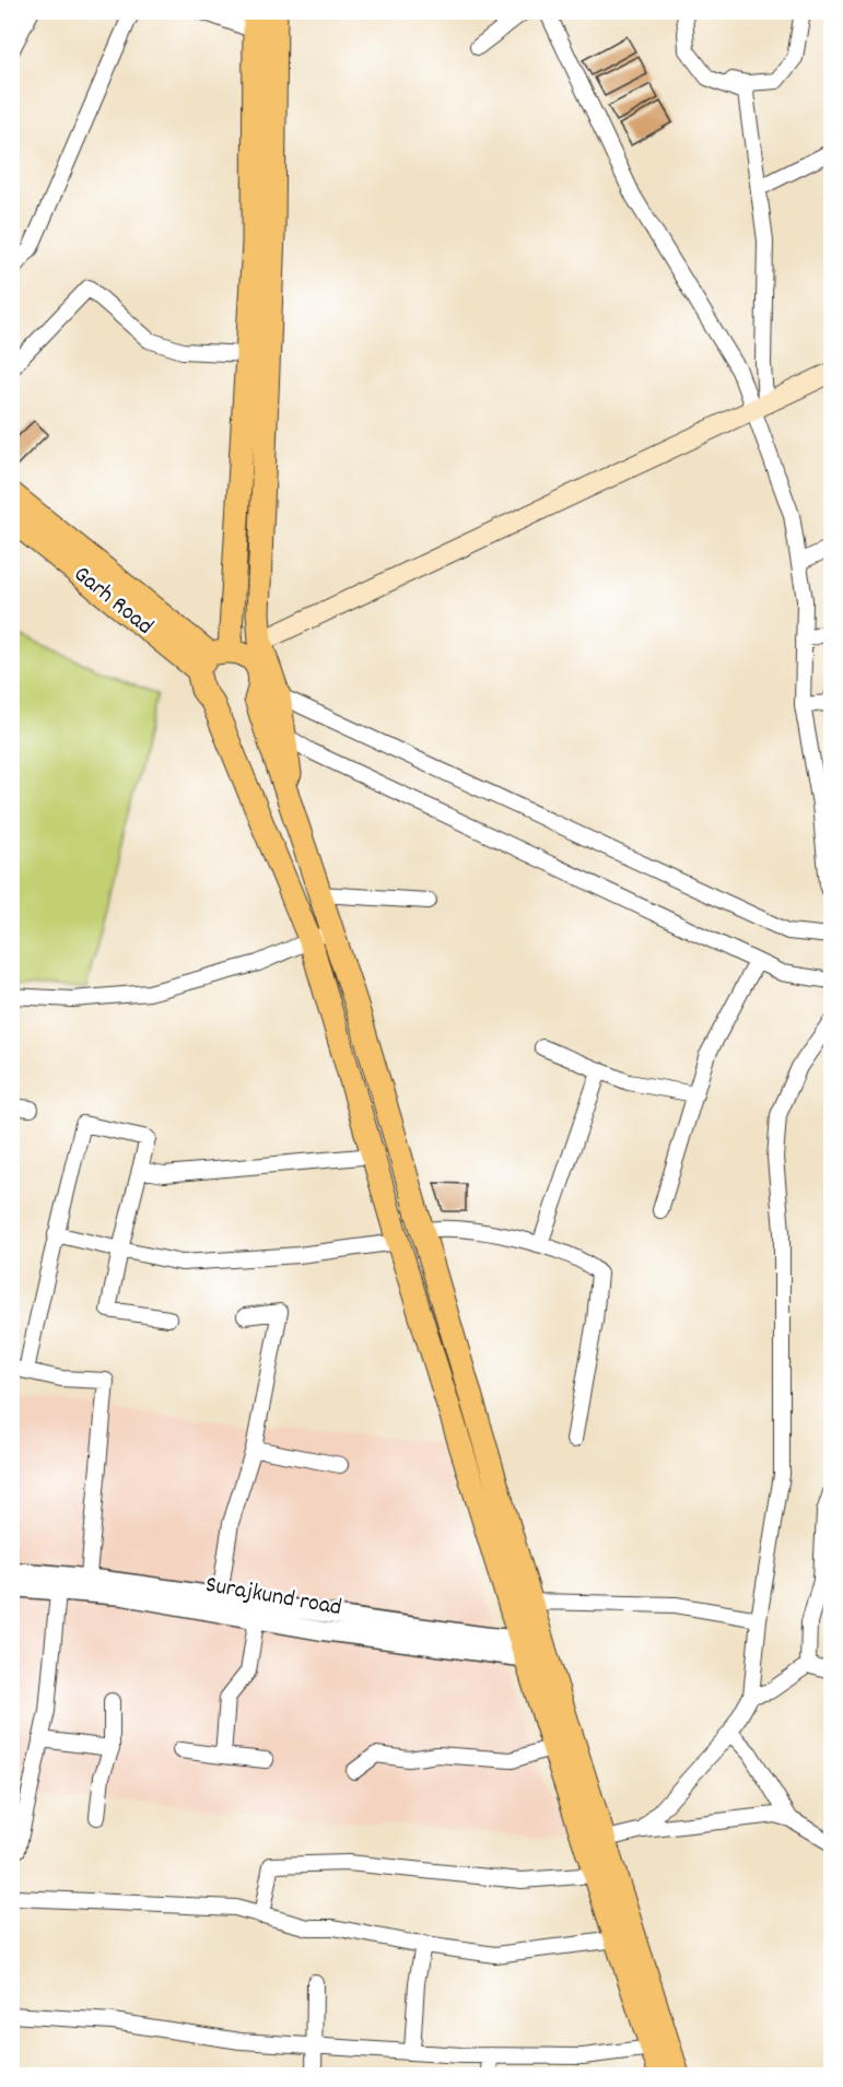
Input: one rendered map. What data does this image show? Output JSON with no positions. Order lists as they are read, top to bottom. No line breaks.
{"streets":{"main road":["Garh Road"],"street":["Surajkund road"]}}
